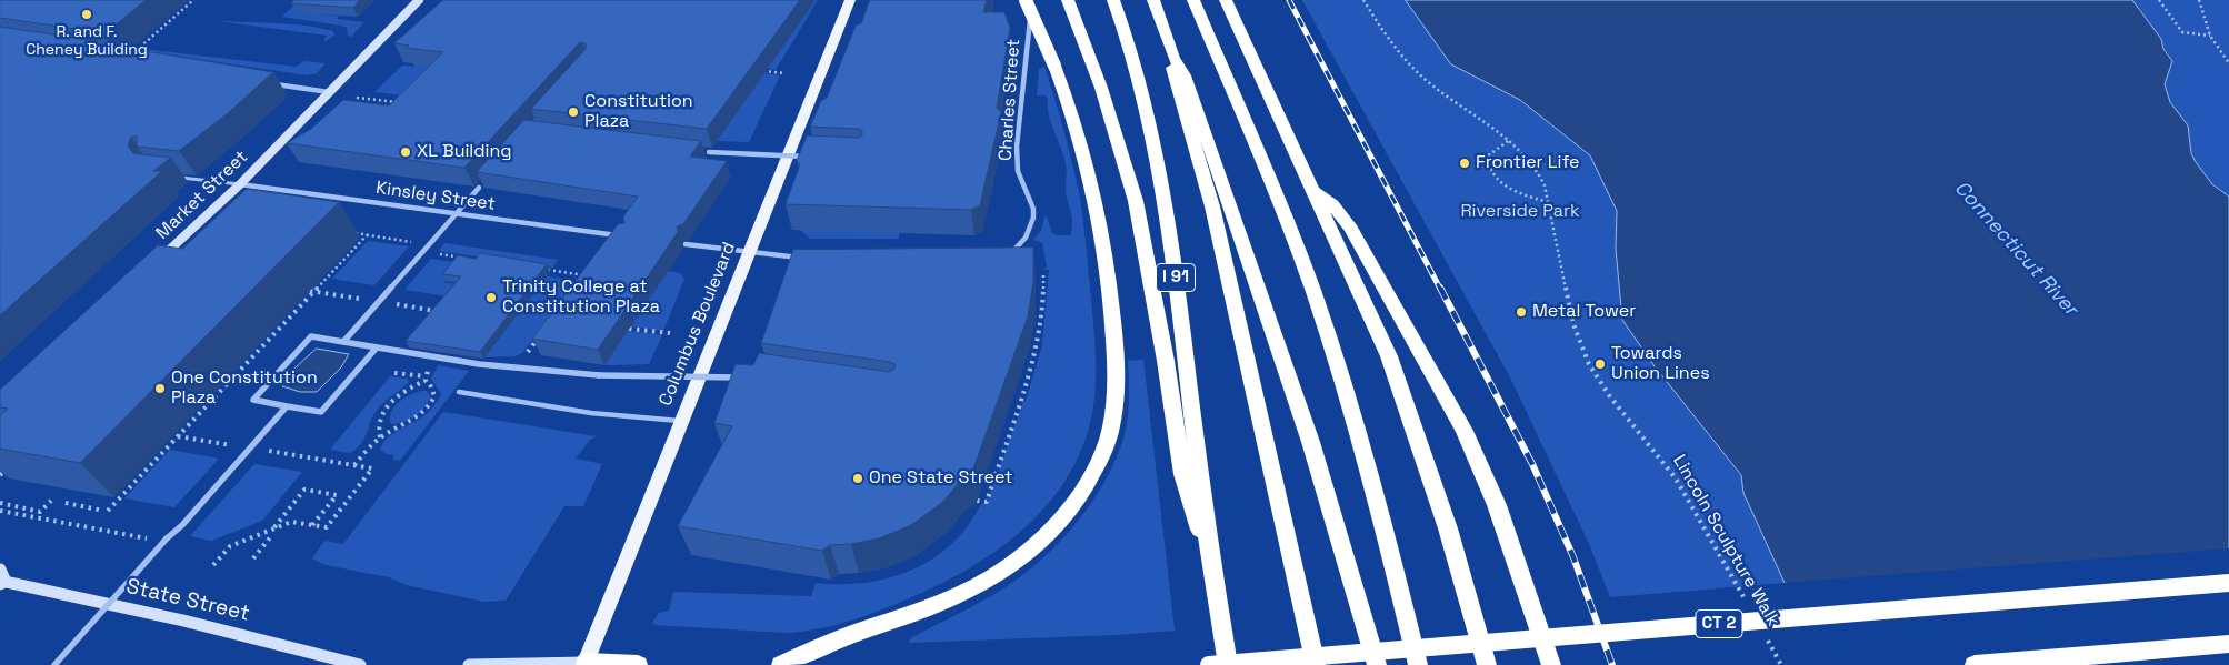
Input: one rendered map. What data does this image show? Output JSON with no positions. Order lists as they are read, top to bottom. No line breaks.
{"streets":{"highway":["I 91","CT 2"],"main road":["Columbus Boulevard"],"street":["Charles Street","Market Street","Kinsley Street","State Street"],"path":["Lincoln Sculpture Walk"]},"crossings":[["Market Street","Kinsley Street"]],"water":["Connecticut River"],"parks":["Riverside Park"],"places":["R. and F. Cheney Building","Constitution Plaza","XL Building","Frontier Life","Trinity College at Constitution Plaza","Metal Tower","Towards Union Lines","One Constitution Plaza","One State Street"]}
